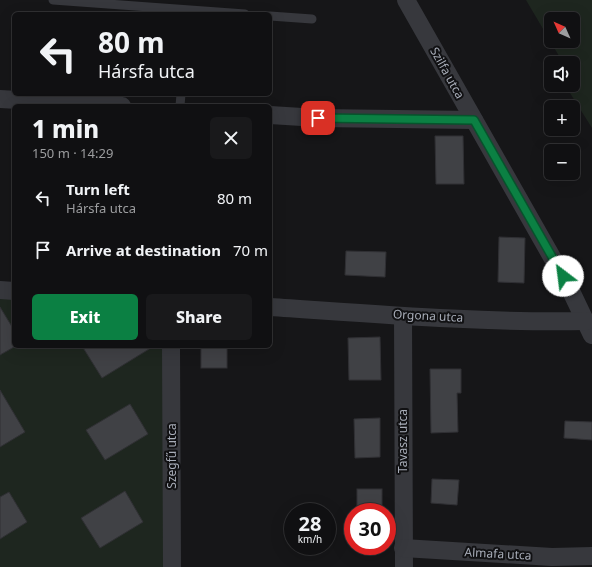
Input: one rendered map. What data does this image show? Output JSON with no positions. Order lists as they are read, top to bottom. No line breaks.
{"streets":{"street":["Szilfa utca","Orgona utca","Tavasz utca","Szegfű utca","Almafa utca"]},"crossings":[["Szilfa utca","Orgona utca"],["Orgona utca","Tavasz utca"],["Tavasz utca","Almafa utca"]],"north":"top left","page":{"map_buttons":["+","−"],"turn":["80 m","Hársfa utca"],"heading":["1 min","150 m · 14:29"],"list":[{"name":"Turn left","note":"Hársfa utca","value":"80 m"},{"name":"Arrive at destination","value":"70 m"}],"buttons":["Exit","Share"],"speed":"28 km/h","limit":"30"}}
